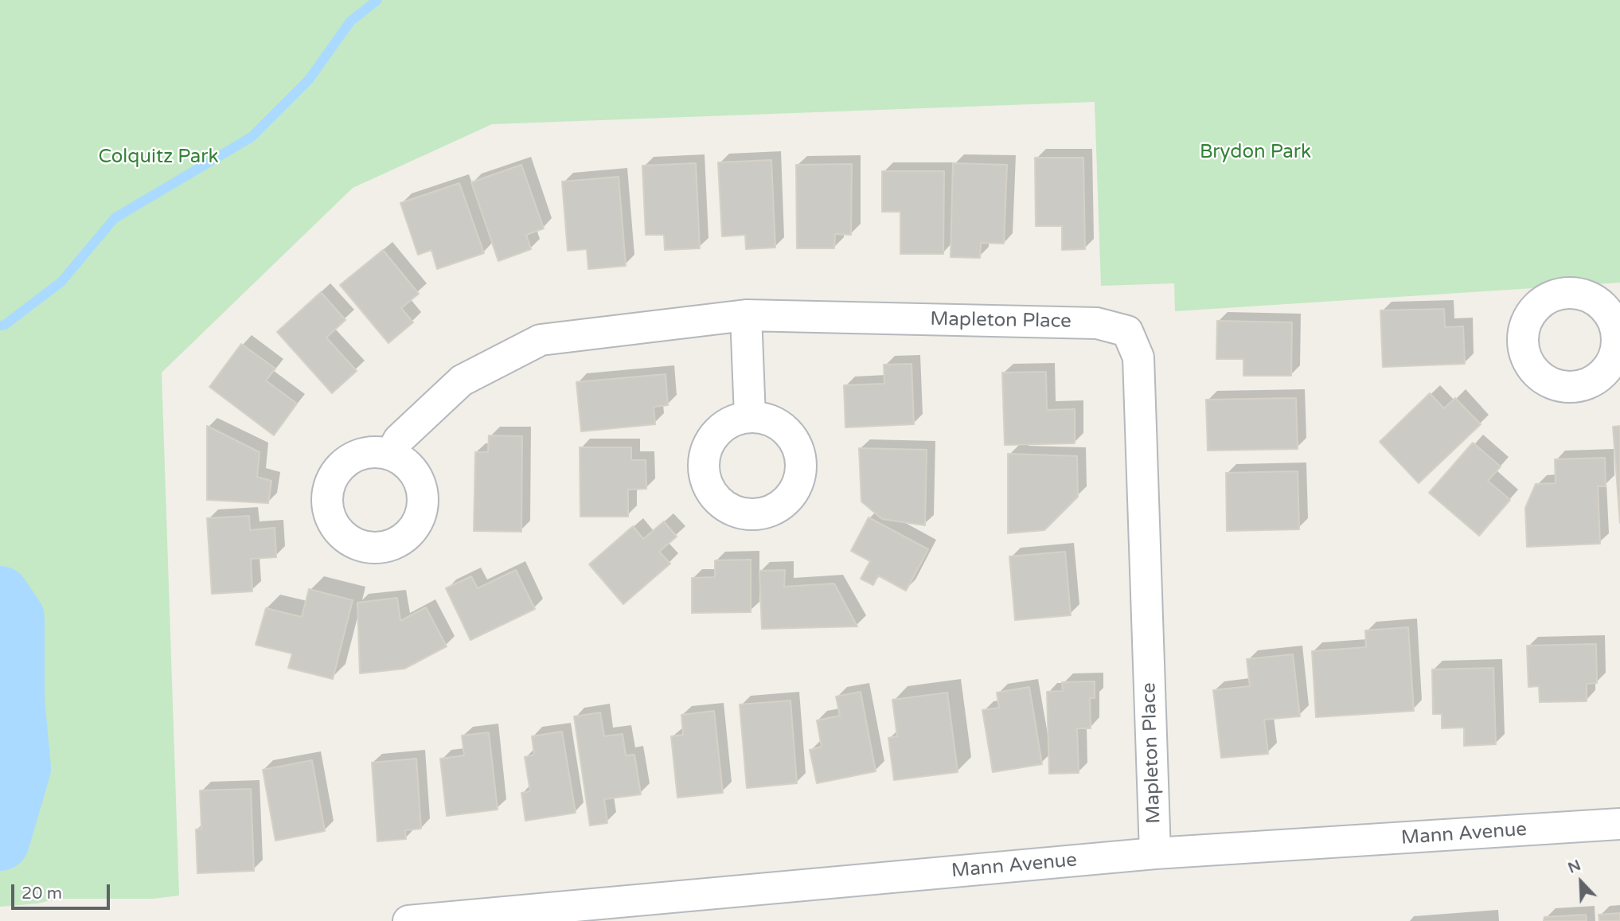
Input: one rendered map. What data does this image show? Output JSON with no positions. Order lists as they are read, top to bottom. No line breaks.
{"streets":{"street":["Mapleton Place","Mann Avenue"]},"crossings":[["Mapleton Place","Mann Avenue"]],"parks":["Brydon Park","Colquitz Park"],"scale_bar":"20 m","north":"top left"}
